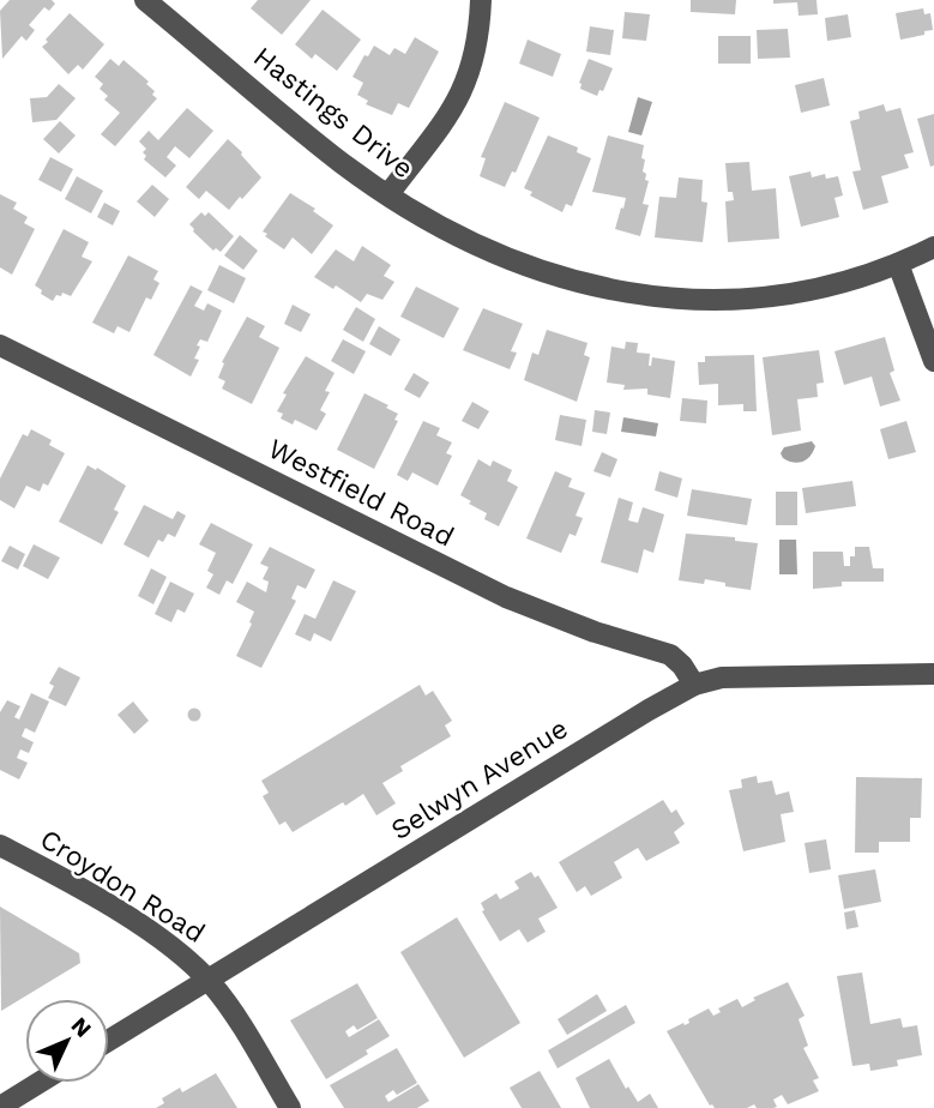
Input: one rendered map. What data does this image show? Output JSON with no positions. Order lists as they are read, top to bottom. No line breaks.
{"streets":{"street":["Hastings Drive","Westfield Road","Selwyn Avenue","Croydon Road"]},"crossings":[["Westfield Road","Selwyn Avenue"],["Selwyn Avenue","Croydon Road"]],"north":"top right"}
